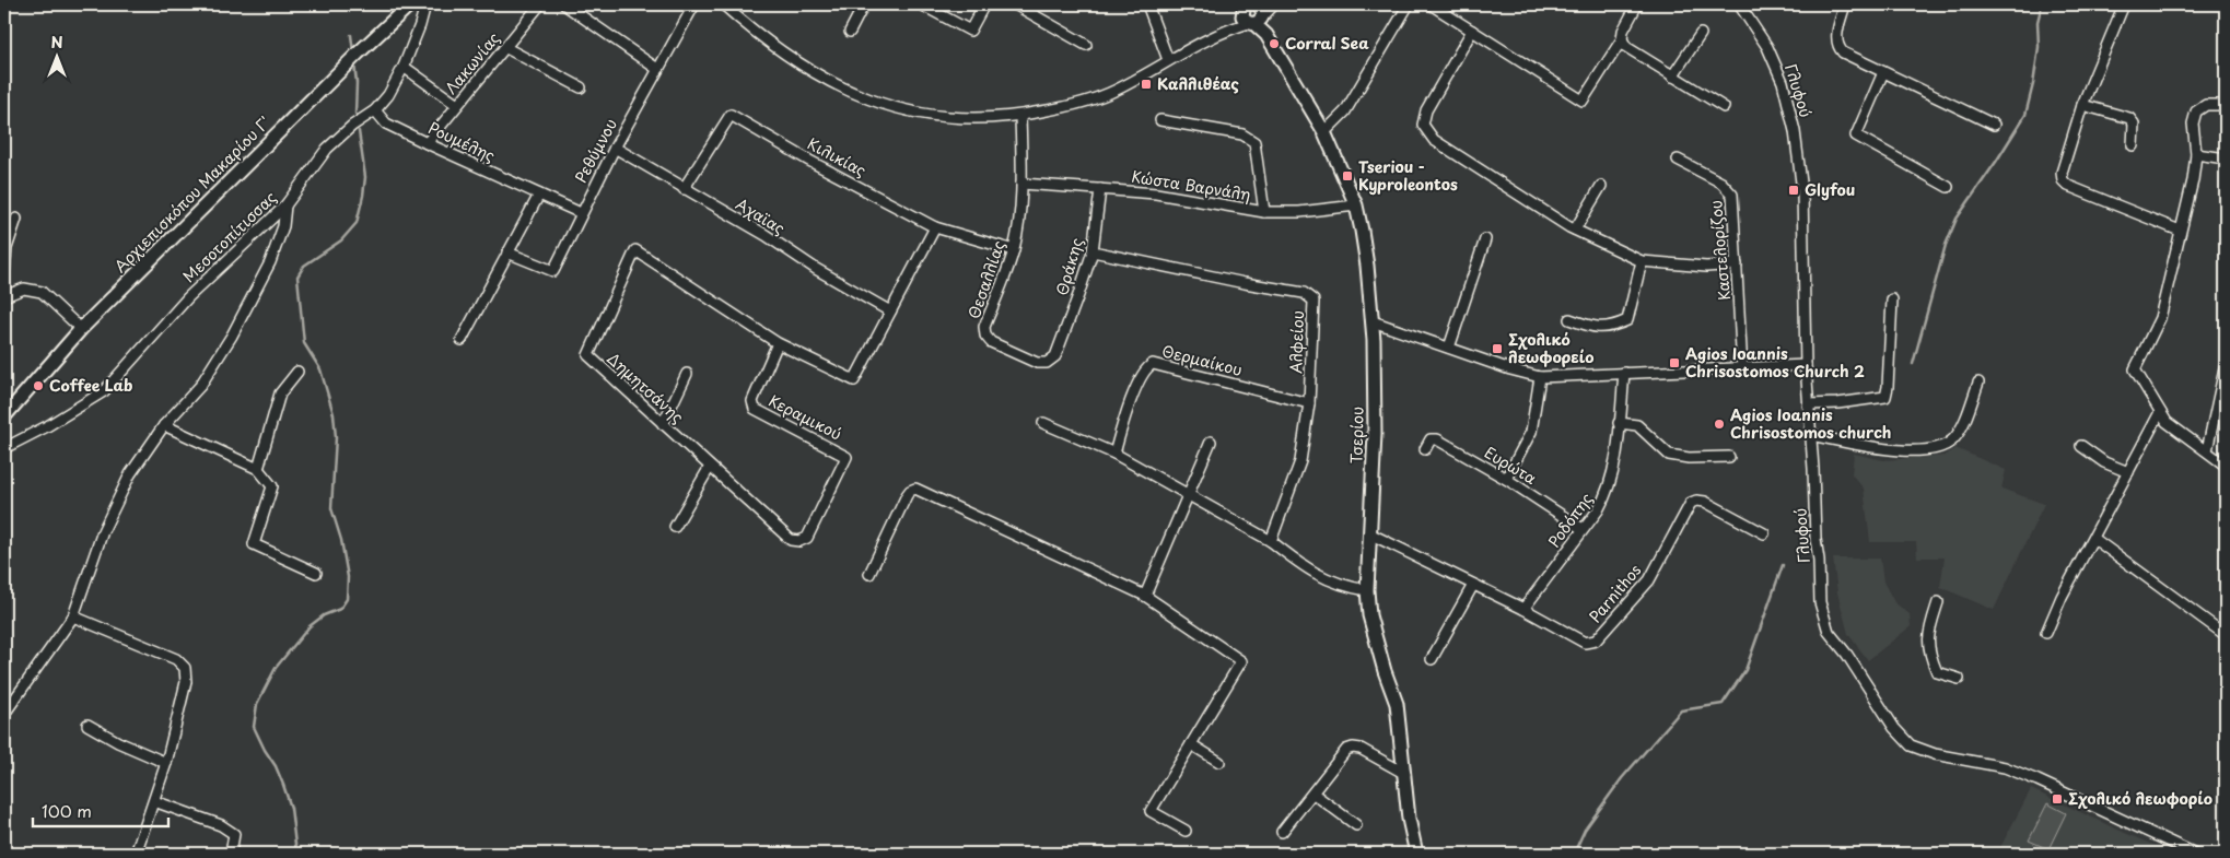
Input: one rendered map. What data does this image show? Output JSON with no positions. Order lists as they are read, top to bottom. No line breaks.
{"streets":{"main road":["Αρχιεπισκόπου Μακαρίου Γ'","Τσερίου"],"street":["Λακωνίας","Γλυφού","Ρουμέλης","Ρεθύμνου","Κιλικίας","Κώστα Βαρνάλη","Αχαϊας","Μεσοτοπίτισσας","Καστελορίζου","Θράκης","Θεσαλλίας","Αλφείου","Θερμαίκου","Δημητσάνης","Κεραμικού","Ευρώτα","Ροδόπης","Parnithos"]},"crossings":[["Λακωνίας","Ρουμέλης"],["Ρουμέλης","Ρεθύμνου"],["Ρουμέλης","Μεσοτοπίτισσας"],["Ρεθύμνου","Αχαϊας"],["Κιλικίας","Αχαϊας"],["Κιλικίας","Θεσαλλίας"],["Κώστα Βαρνάλη","Θράκης"],["Κώστα Βαρνάλη","Θεσαλλίας"],["Κώστα Βαρνάλη","Τσερίου"],["Θράκης","Θεσαλλίας"],["Θράκης","Αλφείου"],["Αλφείου","Θερμαίκου"],["Δημητσάνης","Κεραμικού"],["Τσερίου","Parnithos"],["Ευρώτα","Ροδόπης"],["Ροδόπης","Parnithos"]],"places":{"other":["Corral Sea","Coffee Lab","Agios Ioannis Chrisostomos church"],"transit":["Καλλιθέας","Tseriou - Kyproleontos","Glyfou","Σχολικό λεωφορείο","Agios Ioannis Chrisostomos Church 2","Σχολικό λεωφορίο"]},"scale_bar":"100 m","north":"top"}
